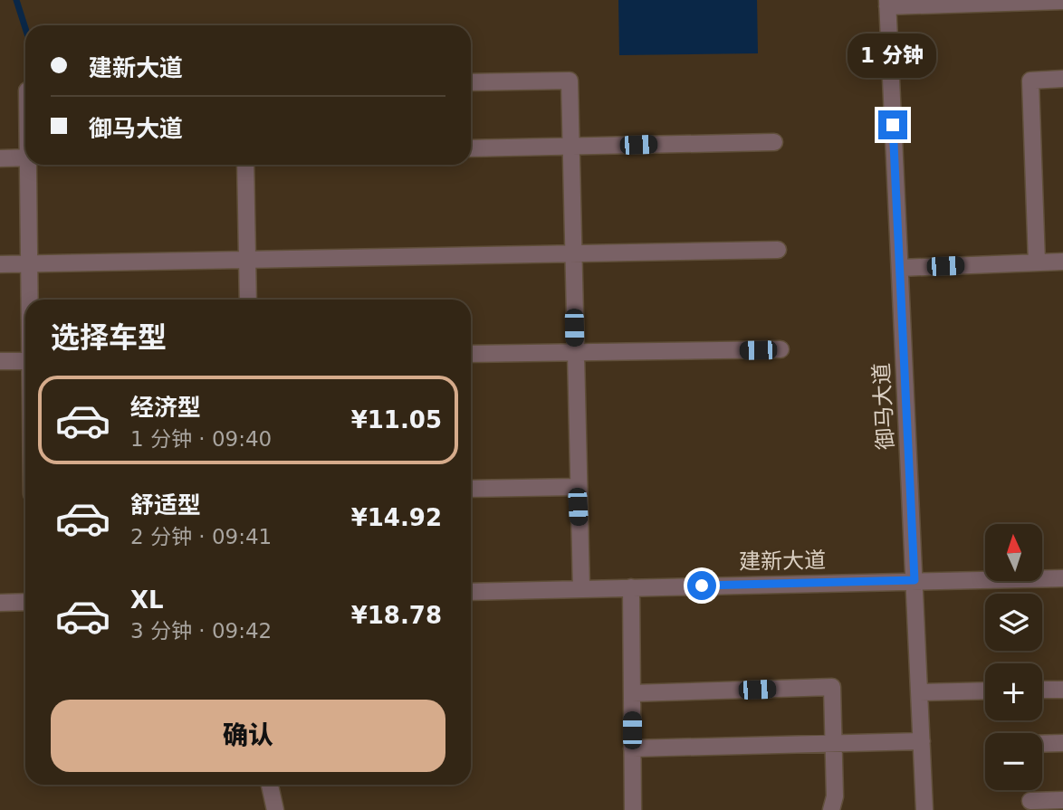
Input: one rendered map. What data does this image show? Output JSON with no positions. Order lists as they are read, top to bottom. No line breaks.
{"streets":{"street":["御马大道","建新大道"]},"crossings":[["御马大道","建新大道"]],"north":"top","page":{"banner":["建新大道","御马大道"],"bubble":"1 分钟","heading":"选择车型","list":[{"name":"经济型","note":"1 分钟 · 09:40","value":"¥11.05"},{"name":"舒适型","note":"2 分钟 · 09:41","value":"¥14.92"},{"name":"XL","note":"3 分钟 · 09:42","value":"¥18.78"}],"map_buttons":["+","−"],"buttons":"确认"}}
